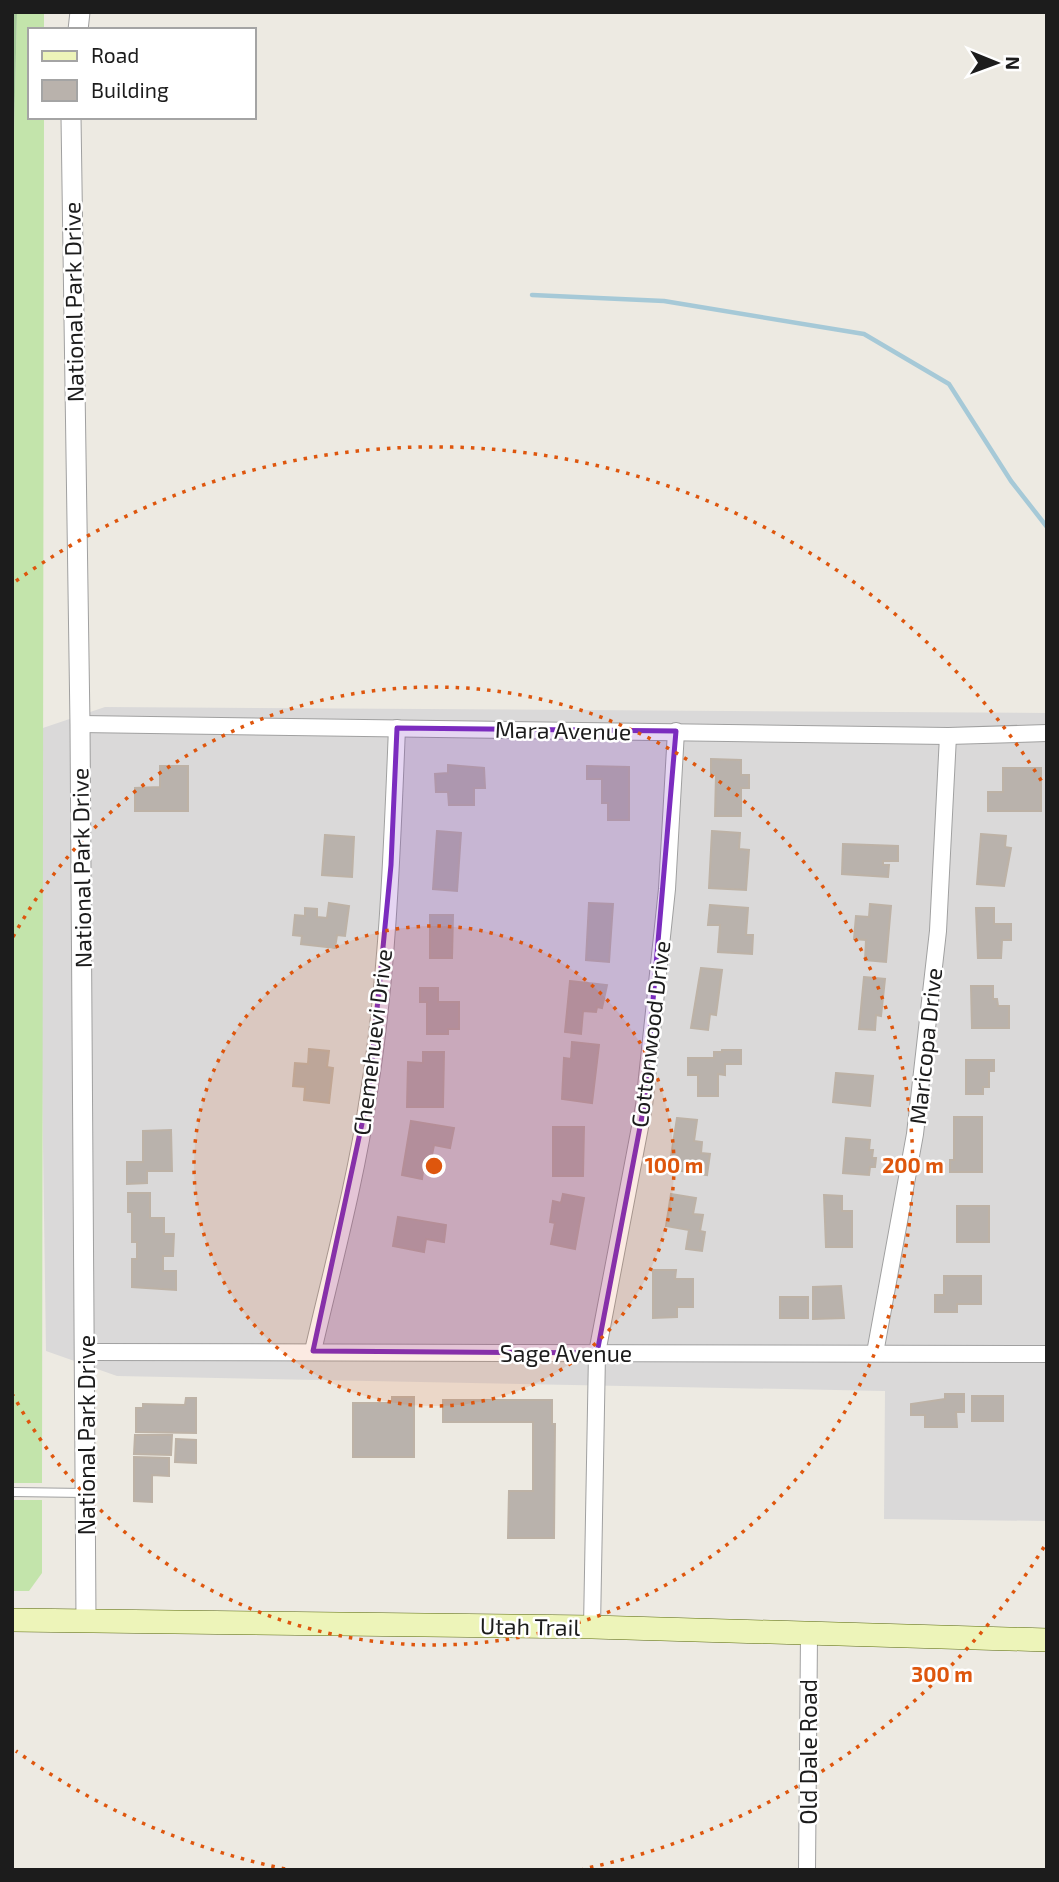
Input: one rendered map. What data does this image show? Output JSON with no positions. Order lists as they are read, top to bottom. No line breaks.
{"streets":{"main road":["Utah Trail"],"street":["National Park Drive","Mara Avenue","Cottonwood Drive","Chemehuevi Drive","Maricopa Drive","Sage Avenue","Old Dale Road"]},"crossings":[["National Park Drive","Mara Avenue"],["National Park Drive","Sage Avenue"],["National Park Drive","Utah Trail"],["Mara Avenue","Cottonwood Drive"],["Mara Avenue","Chemehuevi Drive"],["Mara Avenue","Maricopa Drive"],["Cottonwood Drive","Sage Avenue"],["Cottonwood Drive","Utah Trail"],["Chemehuevi Drive","Sage Avenue"],["Maricopa Drive","Sage Avenue"],["Utah Trail","Old Dale Road"]],"legend":["Road","Building"],"north":"right","rings":["100 m","200 m","300 m"]}
